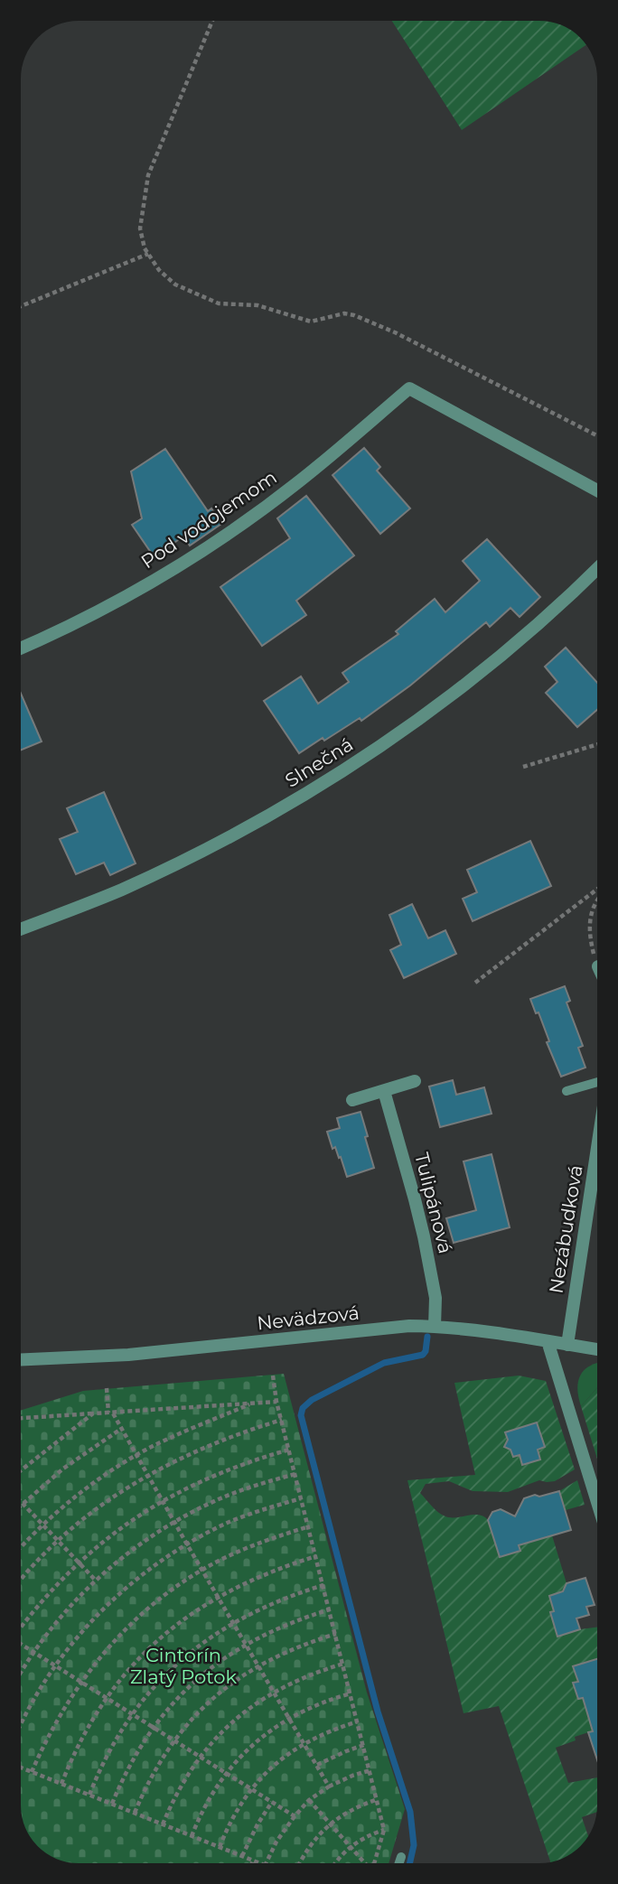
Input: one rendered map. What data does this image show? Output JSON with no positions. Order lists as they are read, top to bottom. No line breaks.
{"streets":{"street":["Pod vodojemom","Slnečná","Tulipánová","Nezábudková","Nevädzová"]},"crossings":[["Tulipánová","Nevädzová"],["Nezábudková","Nevädzová"]],"parks":["Cintorín Zlatý Potok"]}
